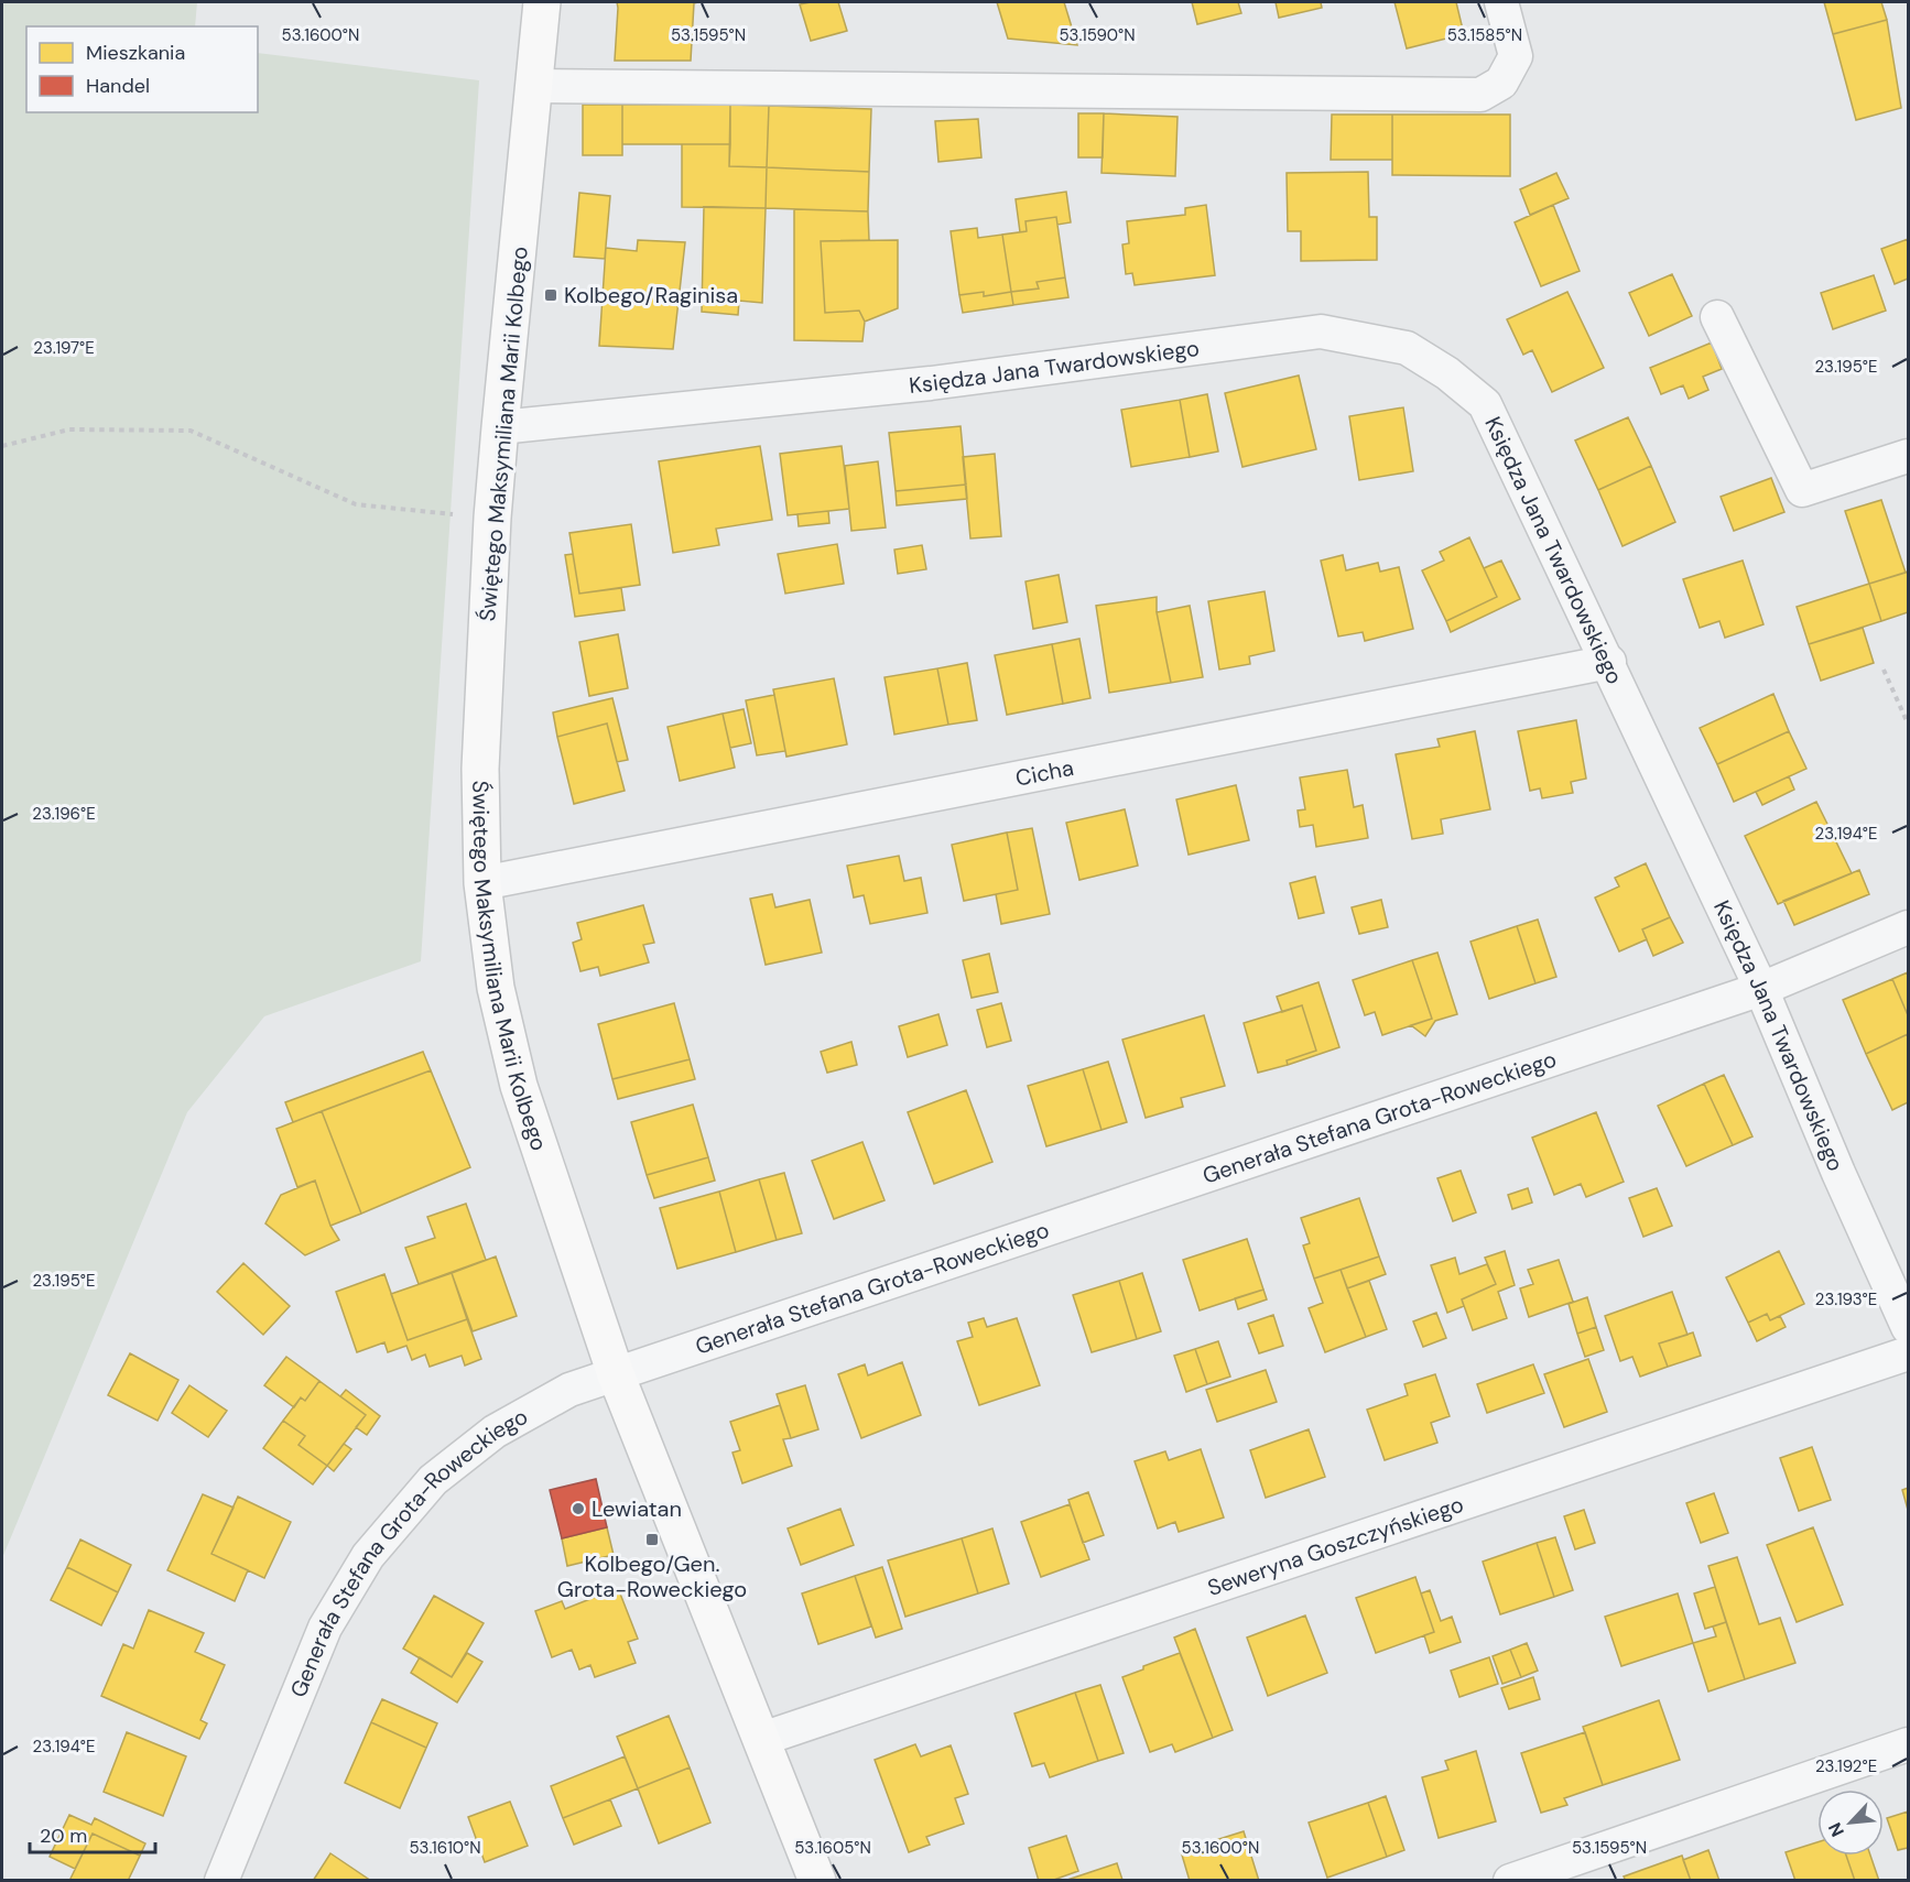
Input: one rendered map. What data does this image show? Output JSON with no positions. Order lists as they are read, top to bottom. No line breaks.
{"streets":{"street":["Księdza Jana Twardowskiego","Świętego Maksymiliana Marii Kolbego","Cicha","Generała Stefana Grota-Roweckiego","Seweryna Goszczyńskiego"]},"crossings":[["Księdza Jana Twardowskiego","Świętego Maksymiliana Marii Kolbego"],["Księdza Jana Twardowskiego","Cicha"],["Księdza Jana Twardowskiego","Generała Stefana Grota-Roweckiego"],["Świętego Maksymiliana Marii Kolbego","Cicha"],["Świętego Maksymiliana Marii Kolbego","Generała Stefana Grota-Roweckiego"],["Świętego Maksymiliana Marii Kolbego","Seweryna Goszczyńskiego"]],"places":{"transit":["Kolbego/Raginisa","Kolbego/Gen. Grota-Roweckiego"],"other":["Lewiatan"]},"legend":["Mieszkania","Handel"],"scale_bar":"20 m","north":"bottom left","coordinates":["53.1590°N","53.1585°N","53.1600°N","53.1595°N","23.197°E","23.195°E","23.196°E","23.194°E","23.193°E","23.192°E","53.1610°N","53.1605°N"]}
